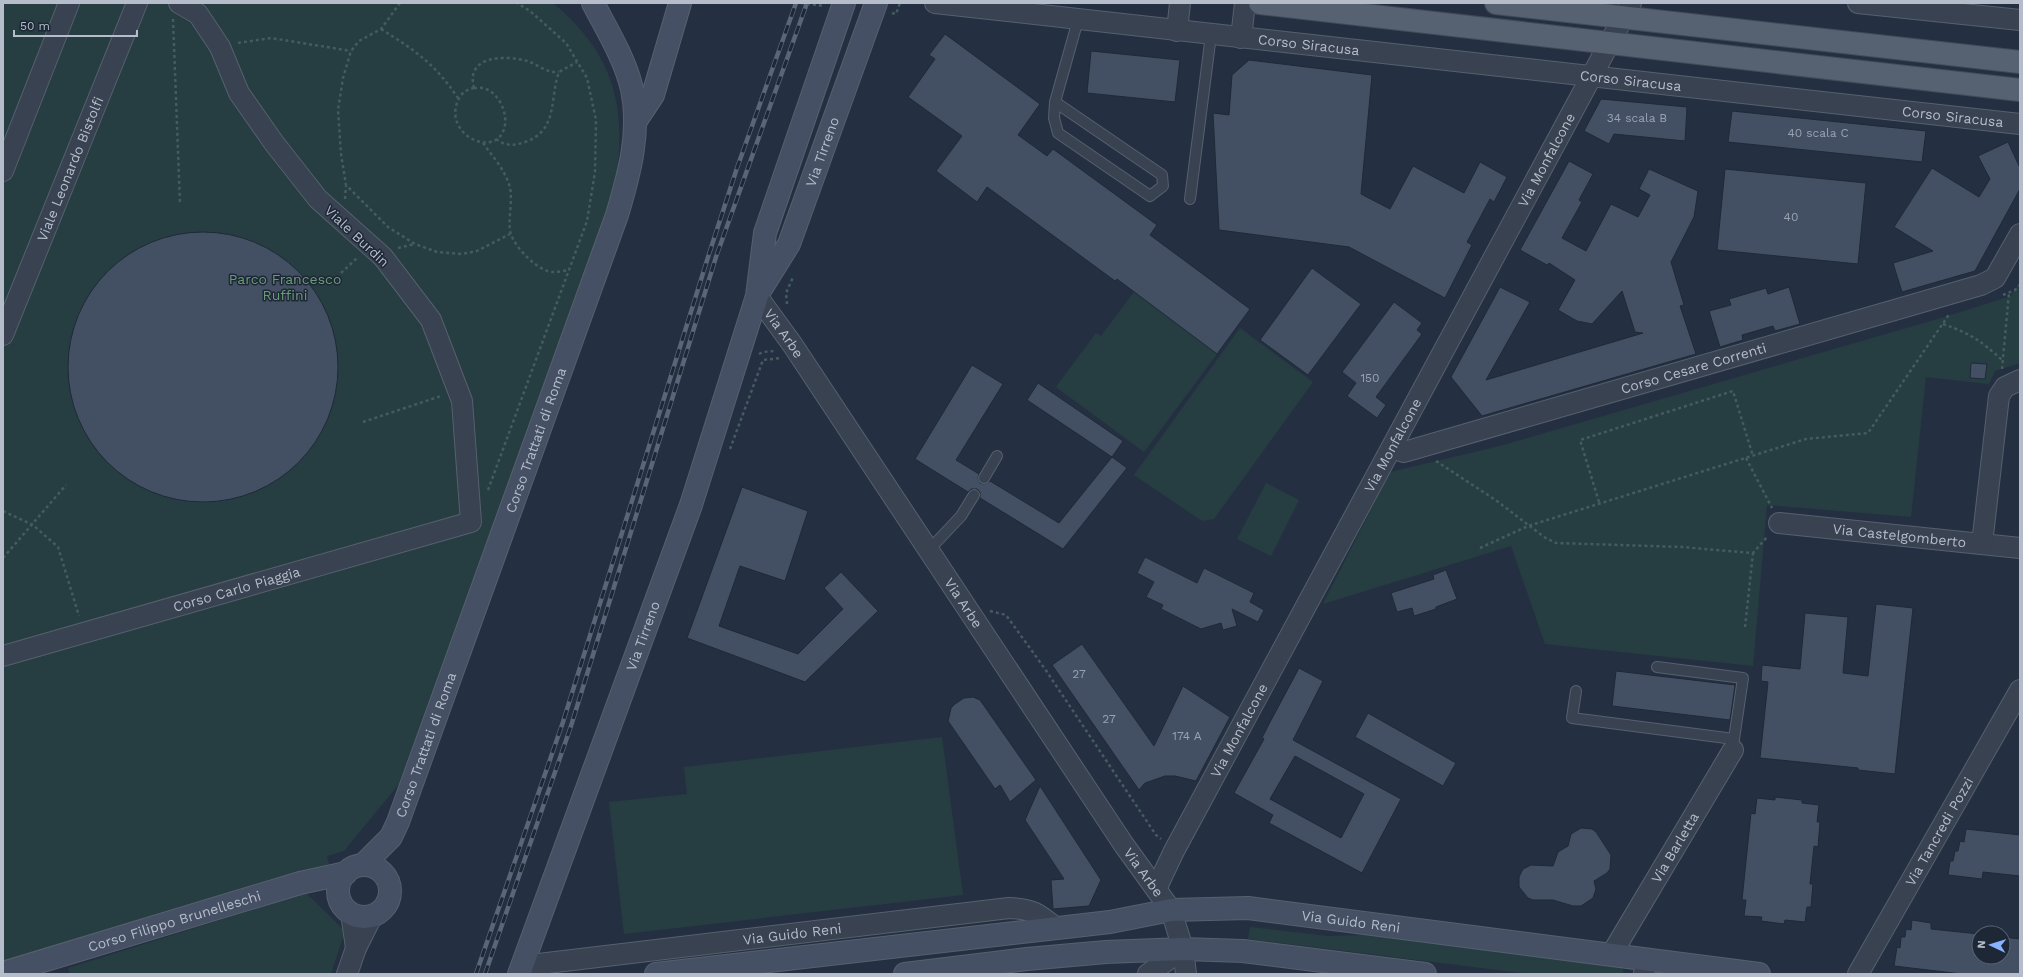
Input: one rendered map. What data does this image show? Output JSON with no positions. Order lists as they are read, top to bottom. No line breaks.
{"streets":{"street":["Corso Siracusa","Via Tirreno","Via Monfalcone","Viale Leonardo Bistolfi","Viale Burdin","Via Arbe","Corso Cesare Correnti","Corso Trattati di Roma","Via Castelgomberto","Corso Carlo Piaggia","Via Tancredi Pozzi","Via Barletta","Corso Filippo Brunelleschi","Via Guido Reni"]},"crossings":[["Corso Siracusa","Via Monfalcone"],["Via Tirreno","Via Arbe"],["Via Tirreno","Via Guido Reni"],["Via Monfalcone","Via Arbe"],["Via Monfalcone","Corso Cesare Correnti"],["Viale Burdin","Corso Carlo Piaggia"],["Via Arbe","Via Guido Reni"],["Corso Trattati di Roma","Corso Filippo Brunelleschi"],["Via Barletta","Via Guido Reni"]],"parks":["Parco Francesco Ruffini"],"house_numbers":["34 scala B","40 scala C","40","150","27","27","174 A"],"scale_bar":"50 m","north":"left"}
